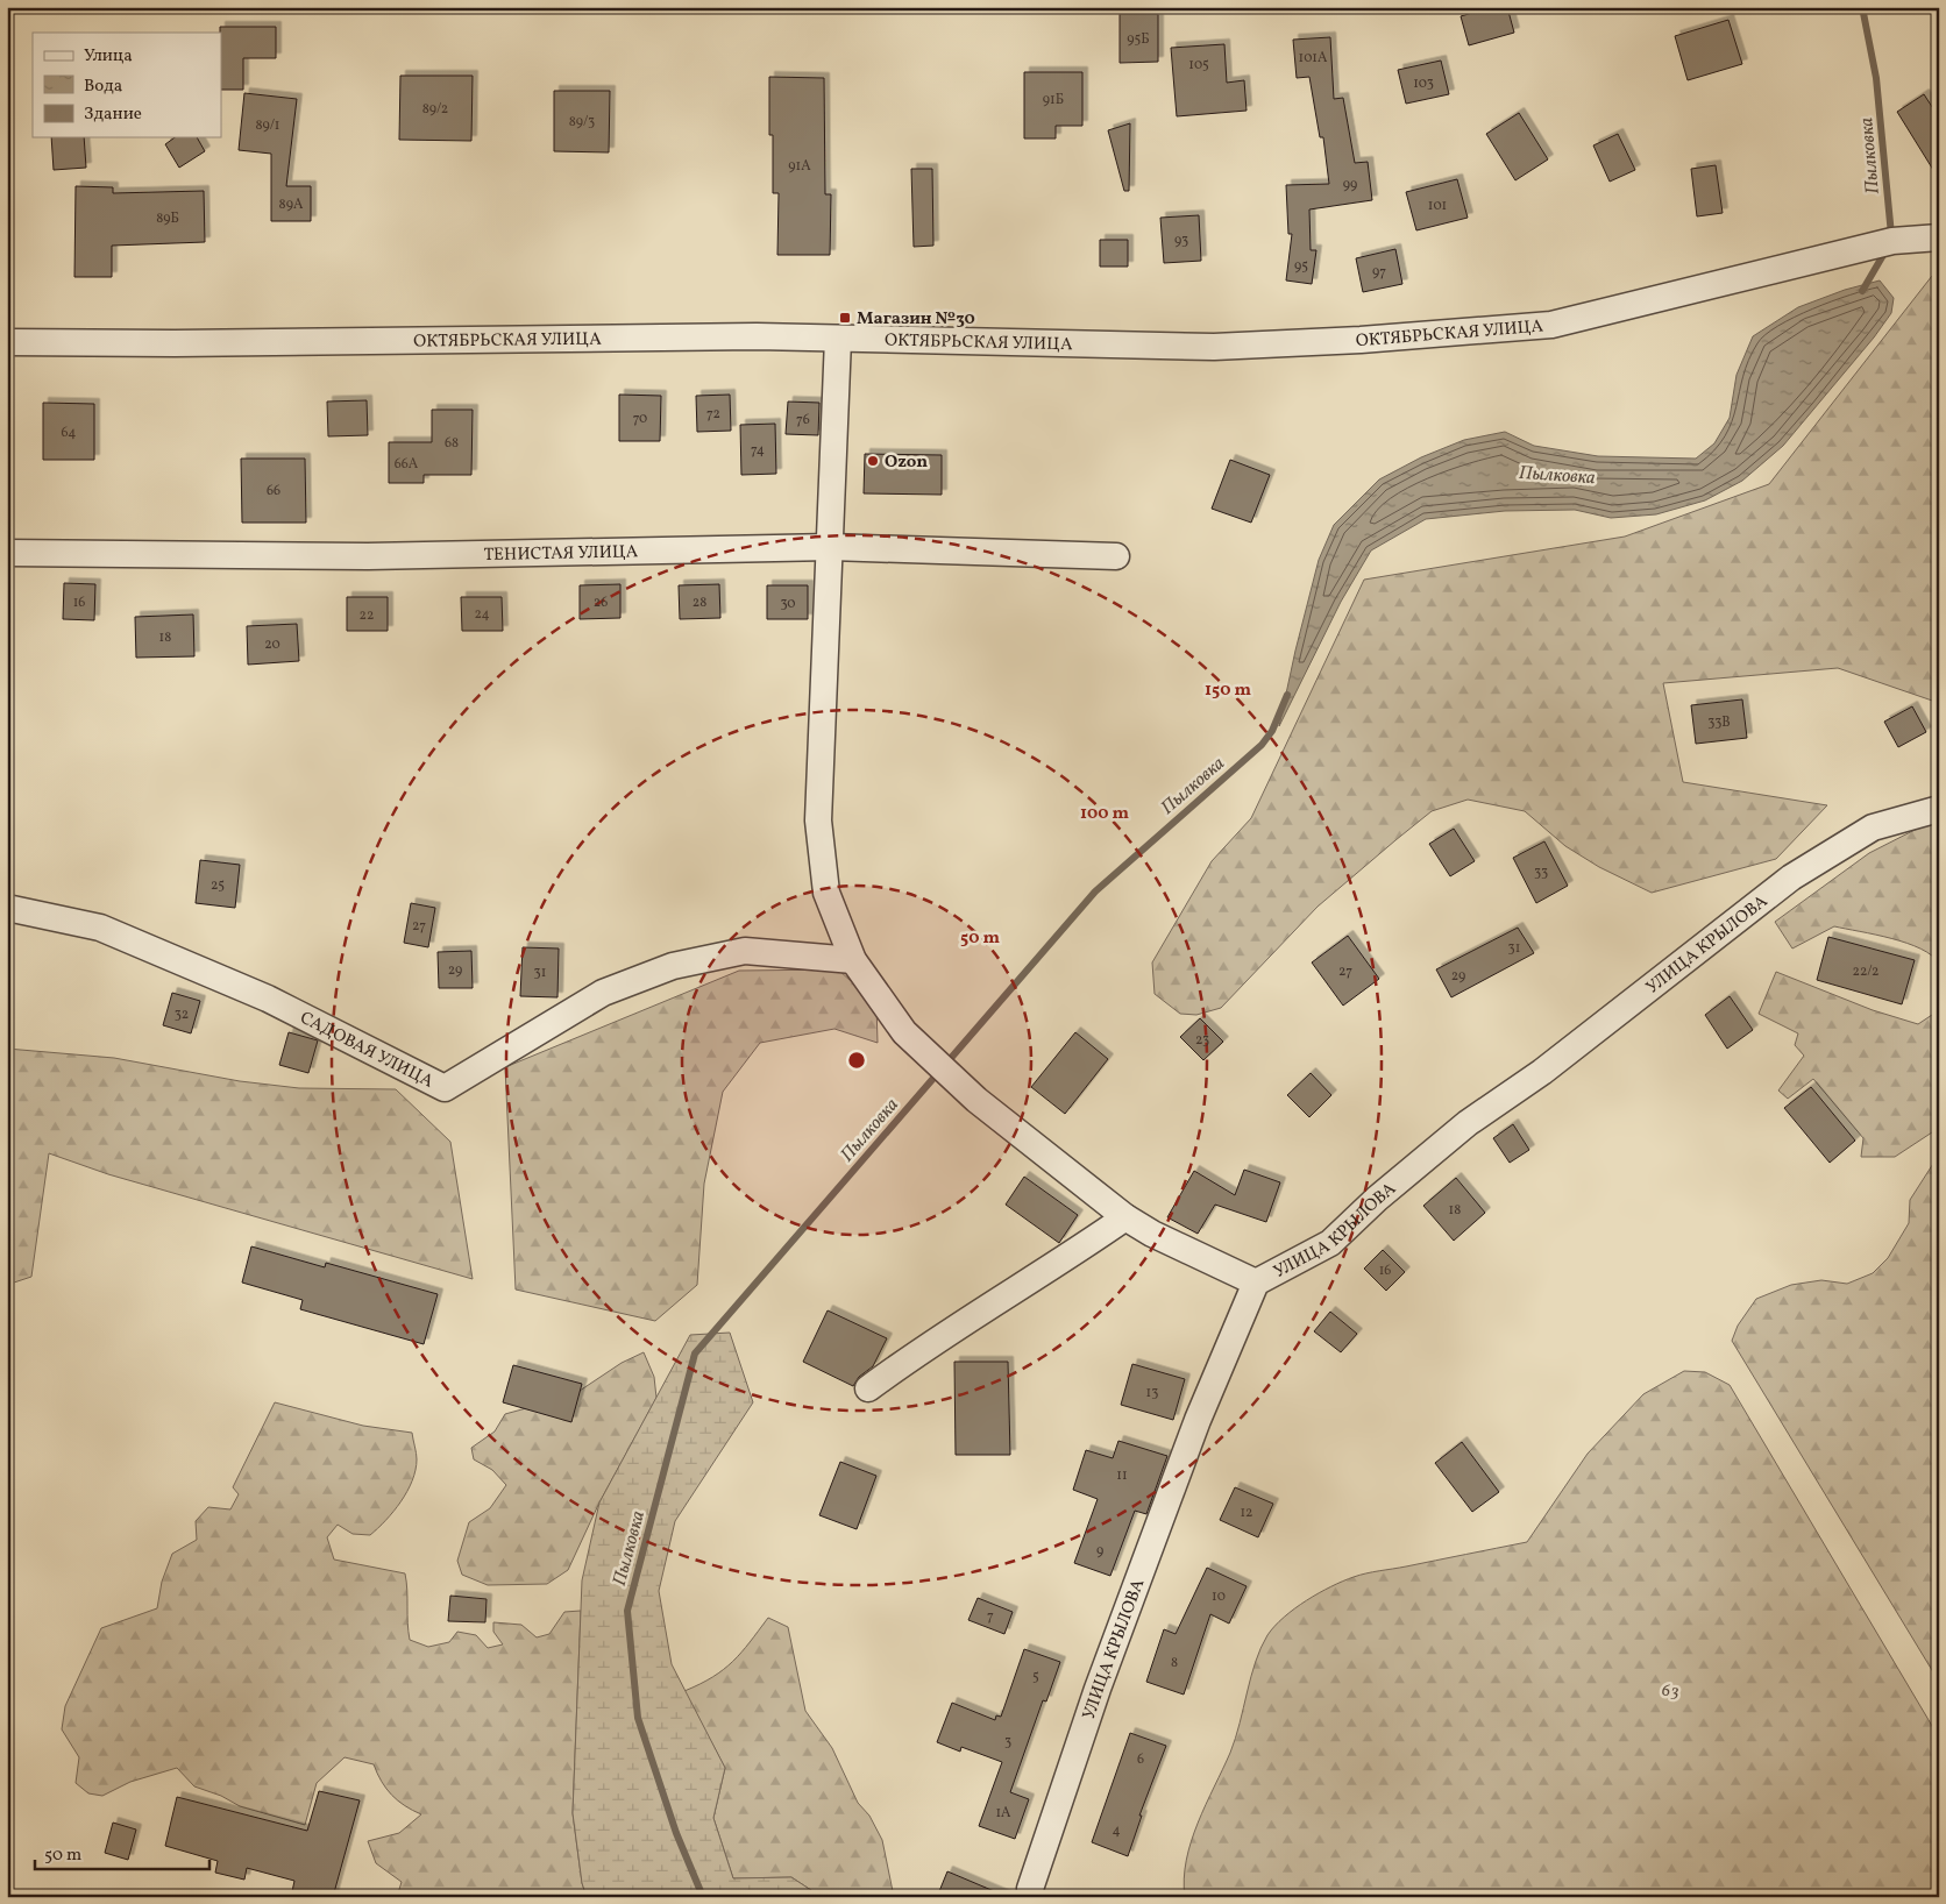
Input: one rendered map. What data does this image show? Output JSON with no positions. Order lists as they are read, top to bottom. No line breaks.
{"streets":{"street":["ОКТЯБРЬСКАЯ УЛИЦА","ТЕНИСТАЯ УЛИЦА","УЛИЦА КРЫЛОВА","САДОВАЯ УЛИЦА"]},"water":["Пылковка"],"parks":["63"],"places":{"transit":["Магазин №30"],"other":["Ozon"]},"house_numbers":["95Б","101А","105","103","91Б","89/2","89/3","89/1","91А","99","89А","101","89Б","93","95","97","72","70","76","64","68","74","66А","66","16","26","28","30","24","22","18","20","33В","33","25","27","31","29","27","22/2","31","29","32","23","18","16","13","11","12","9","10","7","8","5","3","6","1А","4"],"legend":["Улица","Вода","Здание"],"scale_bar":"50 m","rings":["150 m","100 m","50 m"]}
